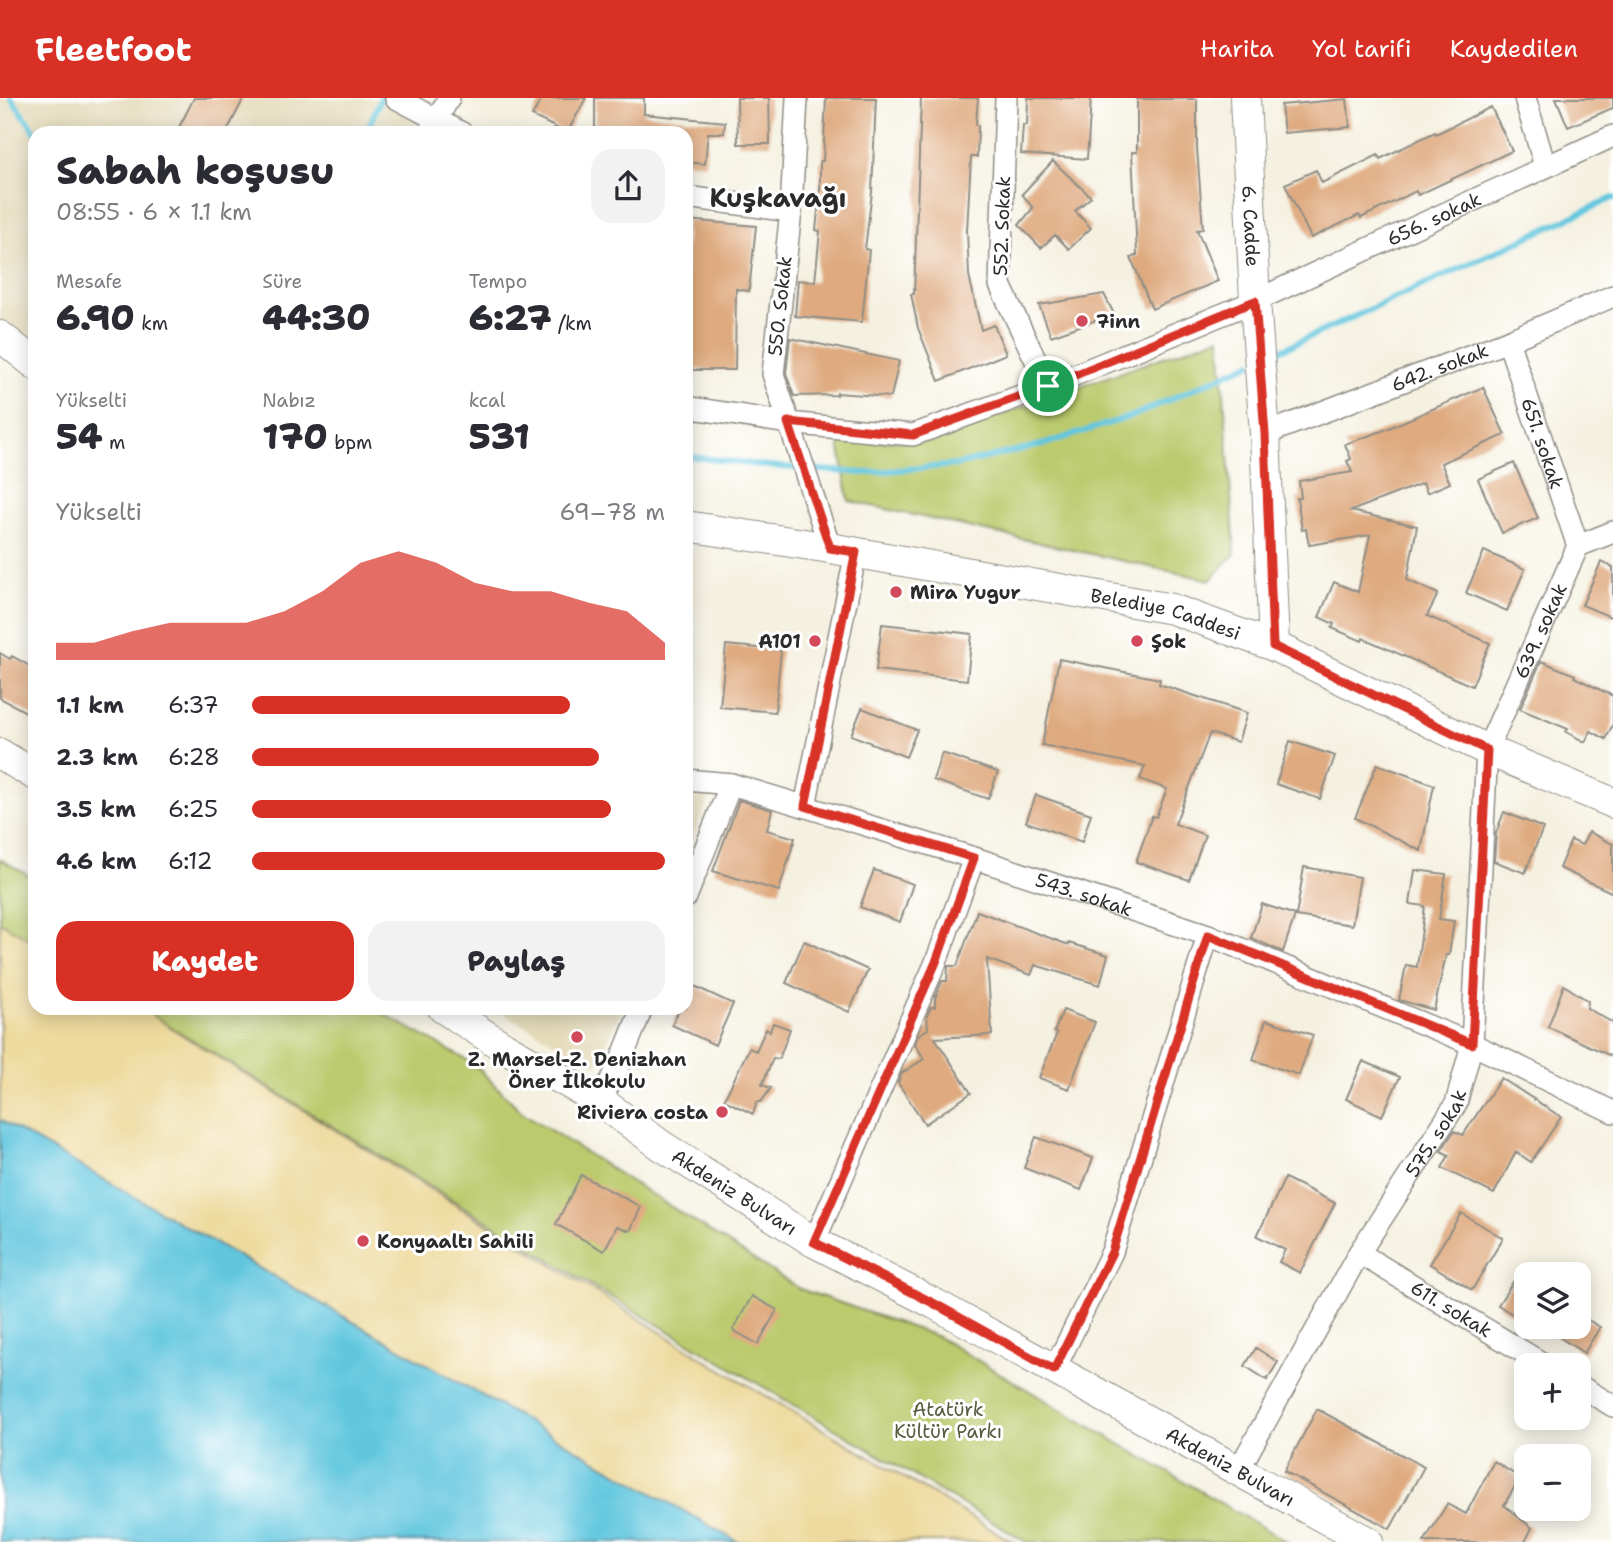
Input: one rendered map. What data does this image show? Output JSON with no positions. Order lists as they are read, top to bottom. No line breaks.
{"streets":{"main road":["6. Cadde","Belediye Caddesi","Akdeniz Bulvarı"],"street":["656. sokak","552. Sokak","550. Sokak","642. sokak","651. sokak","639. sokak","543. sokak","575. sokak","611. sokak"]},"crossings":[["656. sokak","6. Cadde"],["656. sokak","552. Sokak"],["656. sokak","550. Sokak"],["6. Cadde","642. sokak"],["6. Cadde","Belediye Caddesi"],["550. Sokak","Belediye Caddesi"],["642. sokak","651. sokak"],["651. sokak","639. sokak"],["Belediye Caddesi","639. sokak"],["Belediye Caddesi","575. sokak"],["639. sokak","575. sokak"],["543. sokak","575. sokak"],["575. sokak","Akdeniz Bulvarı"],["575. sokak","611. sokak"]],"districts":["Kuşkavağı"],"parks":["Atatürk Kültür Parkı"],"places":["7inn","Mira Yugur","A101","Şok","Z. Marsel-Z. Denizhan Öner İlkokulu","Riviera costa","Konyaaltı Sahili"],"page":{"header":"Fleetfoot","nav":["Harita","Yol tarifi","Kaydedilen"],"heading":["Sabah koşusu","08:55 · 6 × 1.1 km"],"stats":[["Mesafe","6.90 km"],["Süre","44:30"],["Tempo","6:27 /km"],["Yükselti","54 m"],["Nabız","170 bpm"],["kcal","531"]],"chart":["Yükselti","69–78 m"],"list":[{"name":"1.1 km","note":"6:37"},{"name":"2.3 km","note":"6:28"},{"name":"3.5 km","note":"6:25"},{"name":"4.6 km","note":"6:12"}],"buttons":["Kaydet","Paylaş"],"map_buttons":["+","−"]}}
